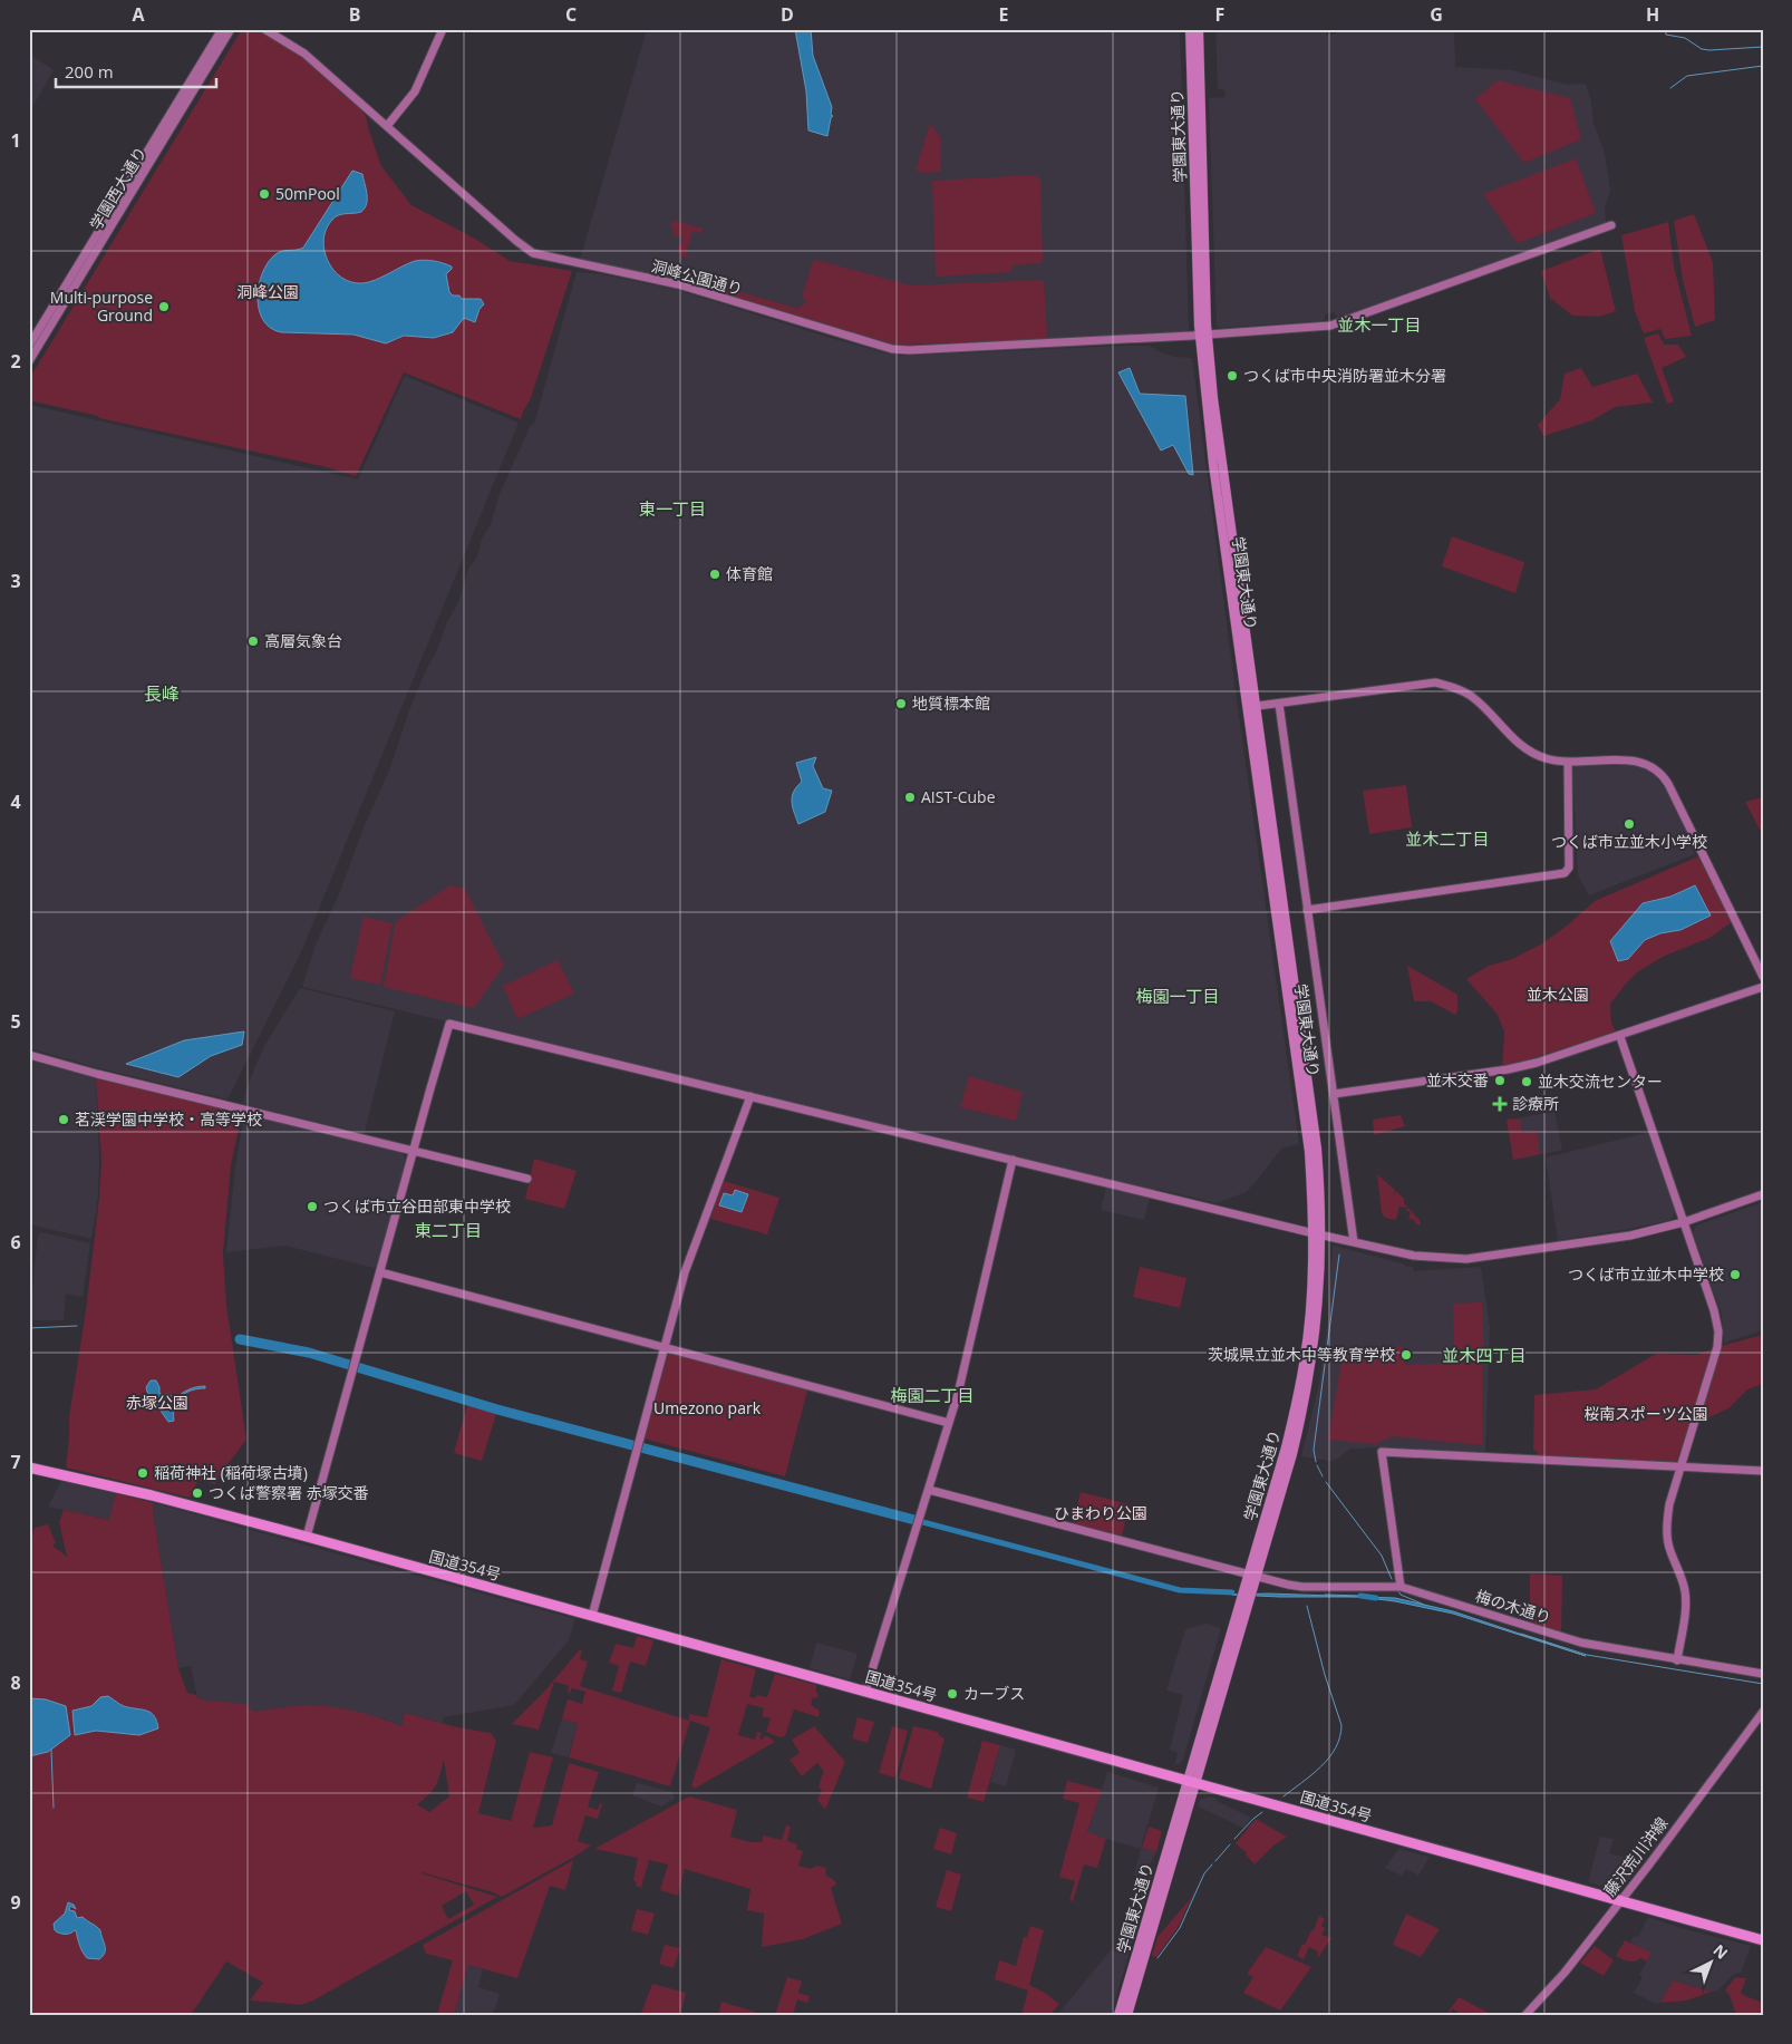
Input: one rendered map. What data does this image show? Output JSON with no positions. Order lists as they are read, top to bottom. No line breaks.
{"streets":{"highway":["国道354号"],"main road":["学園東大通り"],"street":["学園西大通り","洞峰公園通り","梅の木通り","藤沢荒川沖線"]},"crossings":[["学園東大通り","洞峰公園通り"],["学園東大通り","国道354号"],["学園東大通り","梅の木通り"],["国道354号","藤沢荒川沖線"]],"districts":["並木一丁目","東一丁目","長峰","並木二丁目","梅園一丁目","東二丁目","並木四丁目","梅園二丁目"],"parks":["洞峰公園","並木公園","赤塚公園","Umezono park","桜南スポーツ公園","ひまわり公園"],"places":{"other":["50mPool","Multi-purpose Ground","つくば市中央消防署並木分署","体育館","高層気象台","地質標本館","AIST-Cube","つくば市立並木小学校","並木交番","並木交流センター","茗渓学園中学校・高等学校","つくば市立谷田部東中学校","つくば市立並木中学校","茨城県立並木中等教育学校","稲荷神社 (稲荷塚古墳)","つくば警察署 赤塚交番","カーブス"],"health":["診療所"]},"scale_bar":"200 m","north":"top right","grid":{"columns":["A","B","C","D","E","F","G","H"],"rows":["1","2","3","4","5","6","7","8","9"]}}
